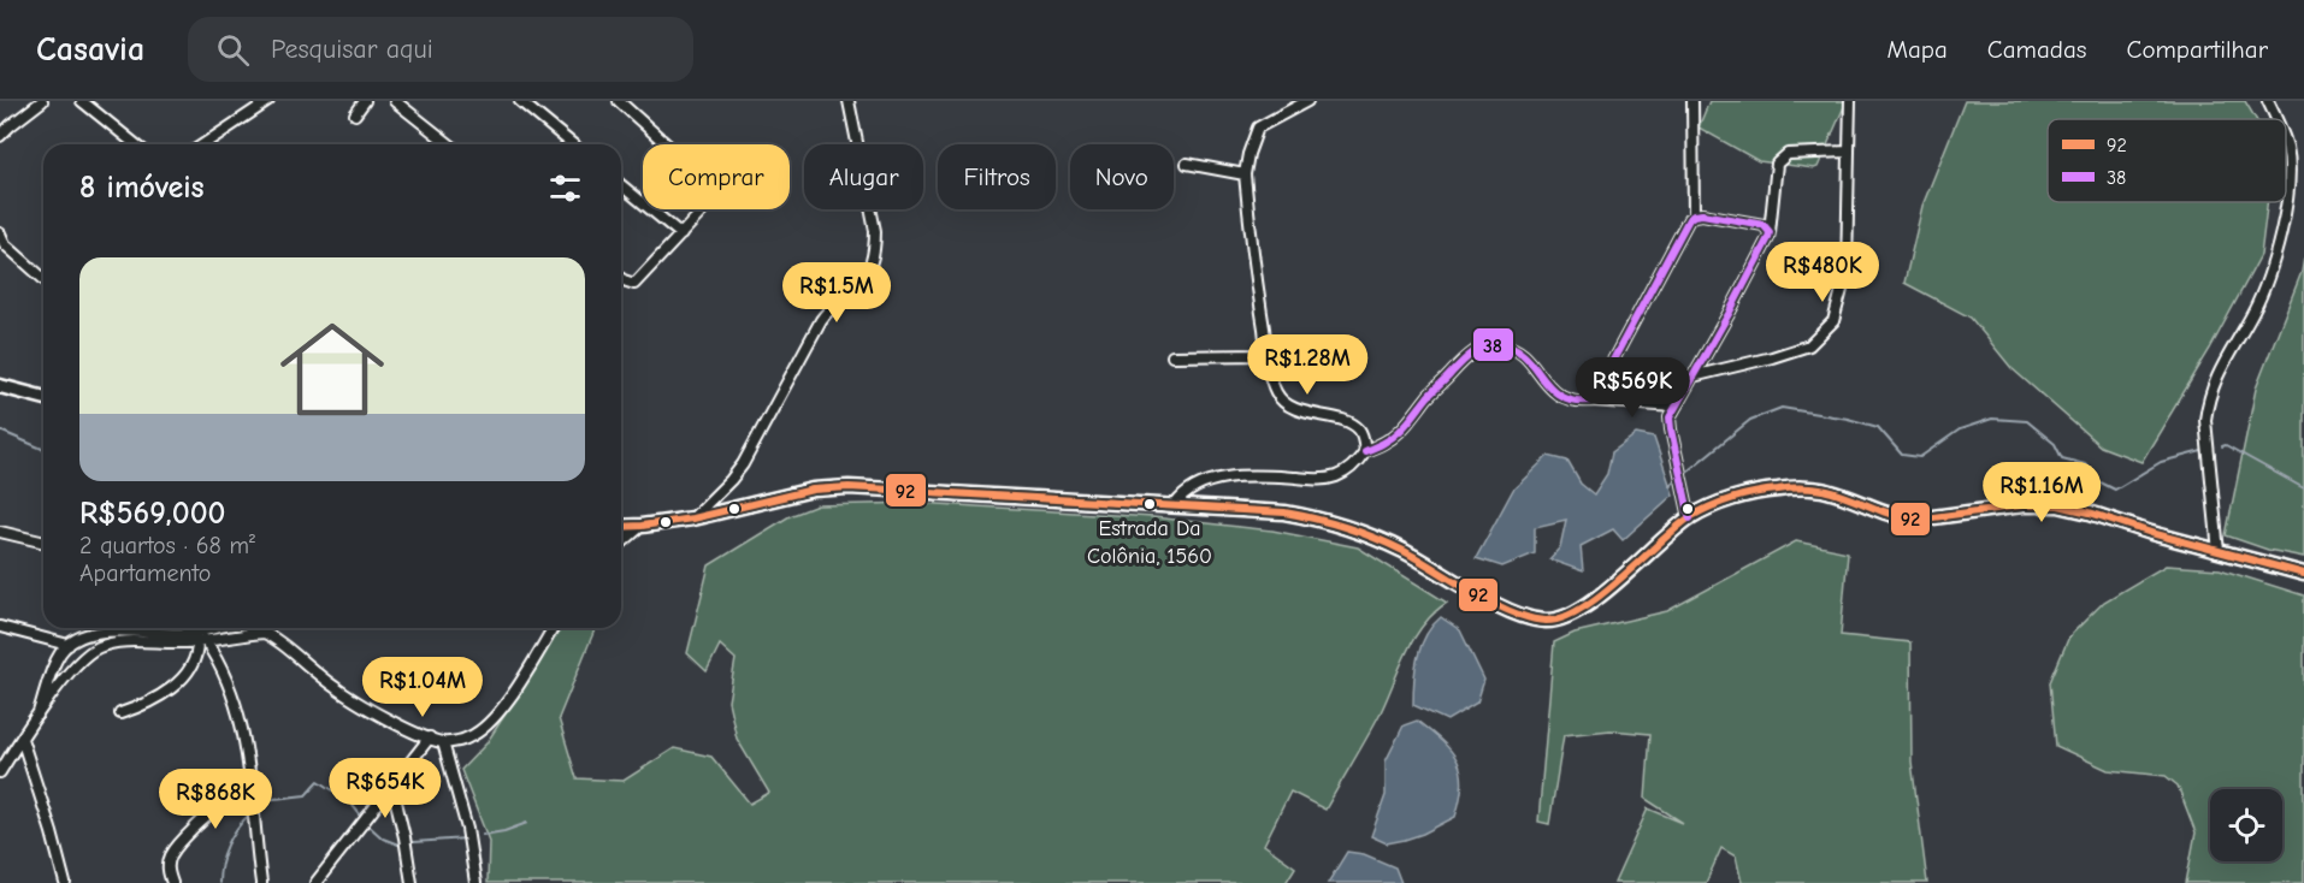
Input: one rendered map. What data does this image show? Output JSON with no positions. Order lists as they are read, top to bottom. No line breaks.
{"places":["Estrada Da Colônia, 1560"],"lines":["transit line 38","transit line 92"],"legend":["92","38"],"page":{"header":"Casavia","search":"Pesquisar aqui","nav":["Mapa","Camadas","Compartilhar"],"chip":["Comprar","Alugar","Filtros","Novo"],"heading":"8 imóveis","list":[{"name":"R$569,000","note":"2 quartos · 68 m² · Apartamento"}],"price":["R$480K","R$1.5M","R$1.28M","R$569K","R$1.16M","R$1.04M","R$654K","R$868K"]}}
